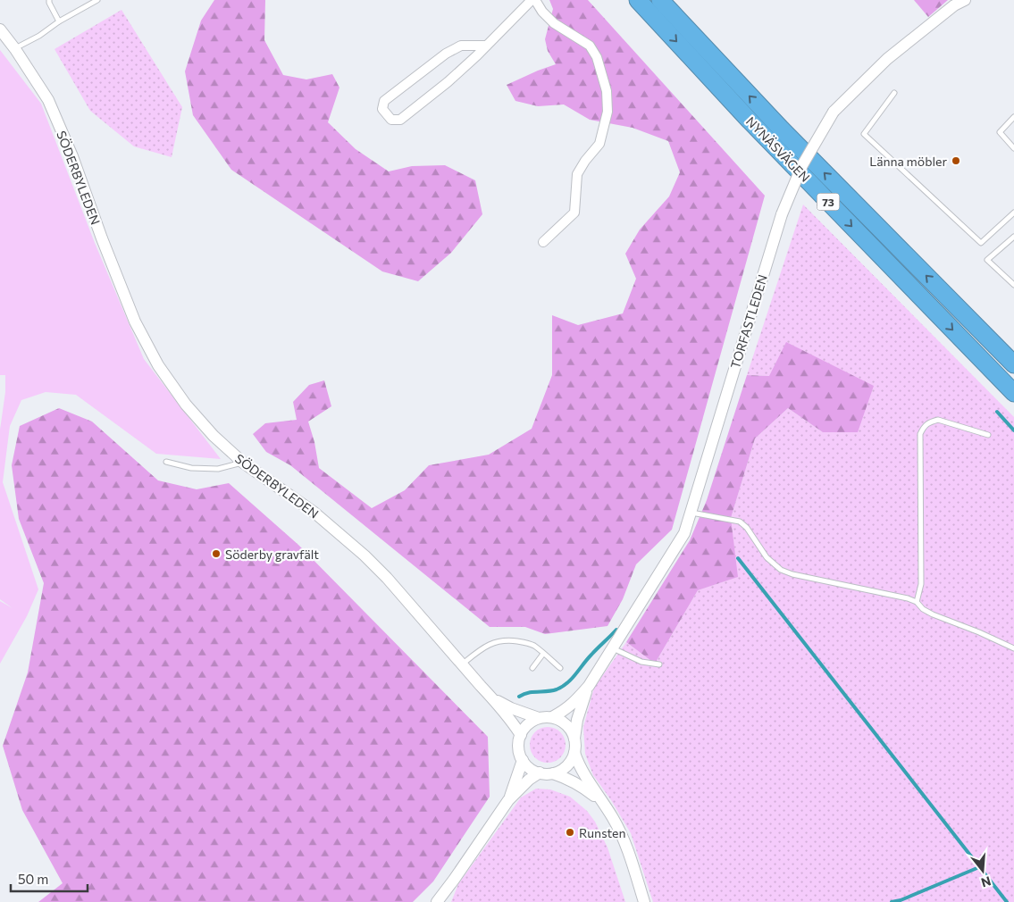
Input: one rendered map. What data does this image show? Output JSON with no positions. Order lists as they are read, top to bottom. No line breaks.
{"streets":{"highway":["NYNÄSVÄGEN","73"],"street":["SÖDERBYLEDEN","TORFASTLEDEN"]},"crossings":[["SÖDERBYLEDEN","TORFASTLEDEN"]],"places":["Länna möbler","Söderby gravfält","Runsten"],"scale_bar":"50 m","north":"bottom"}
